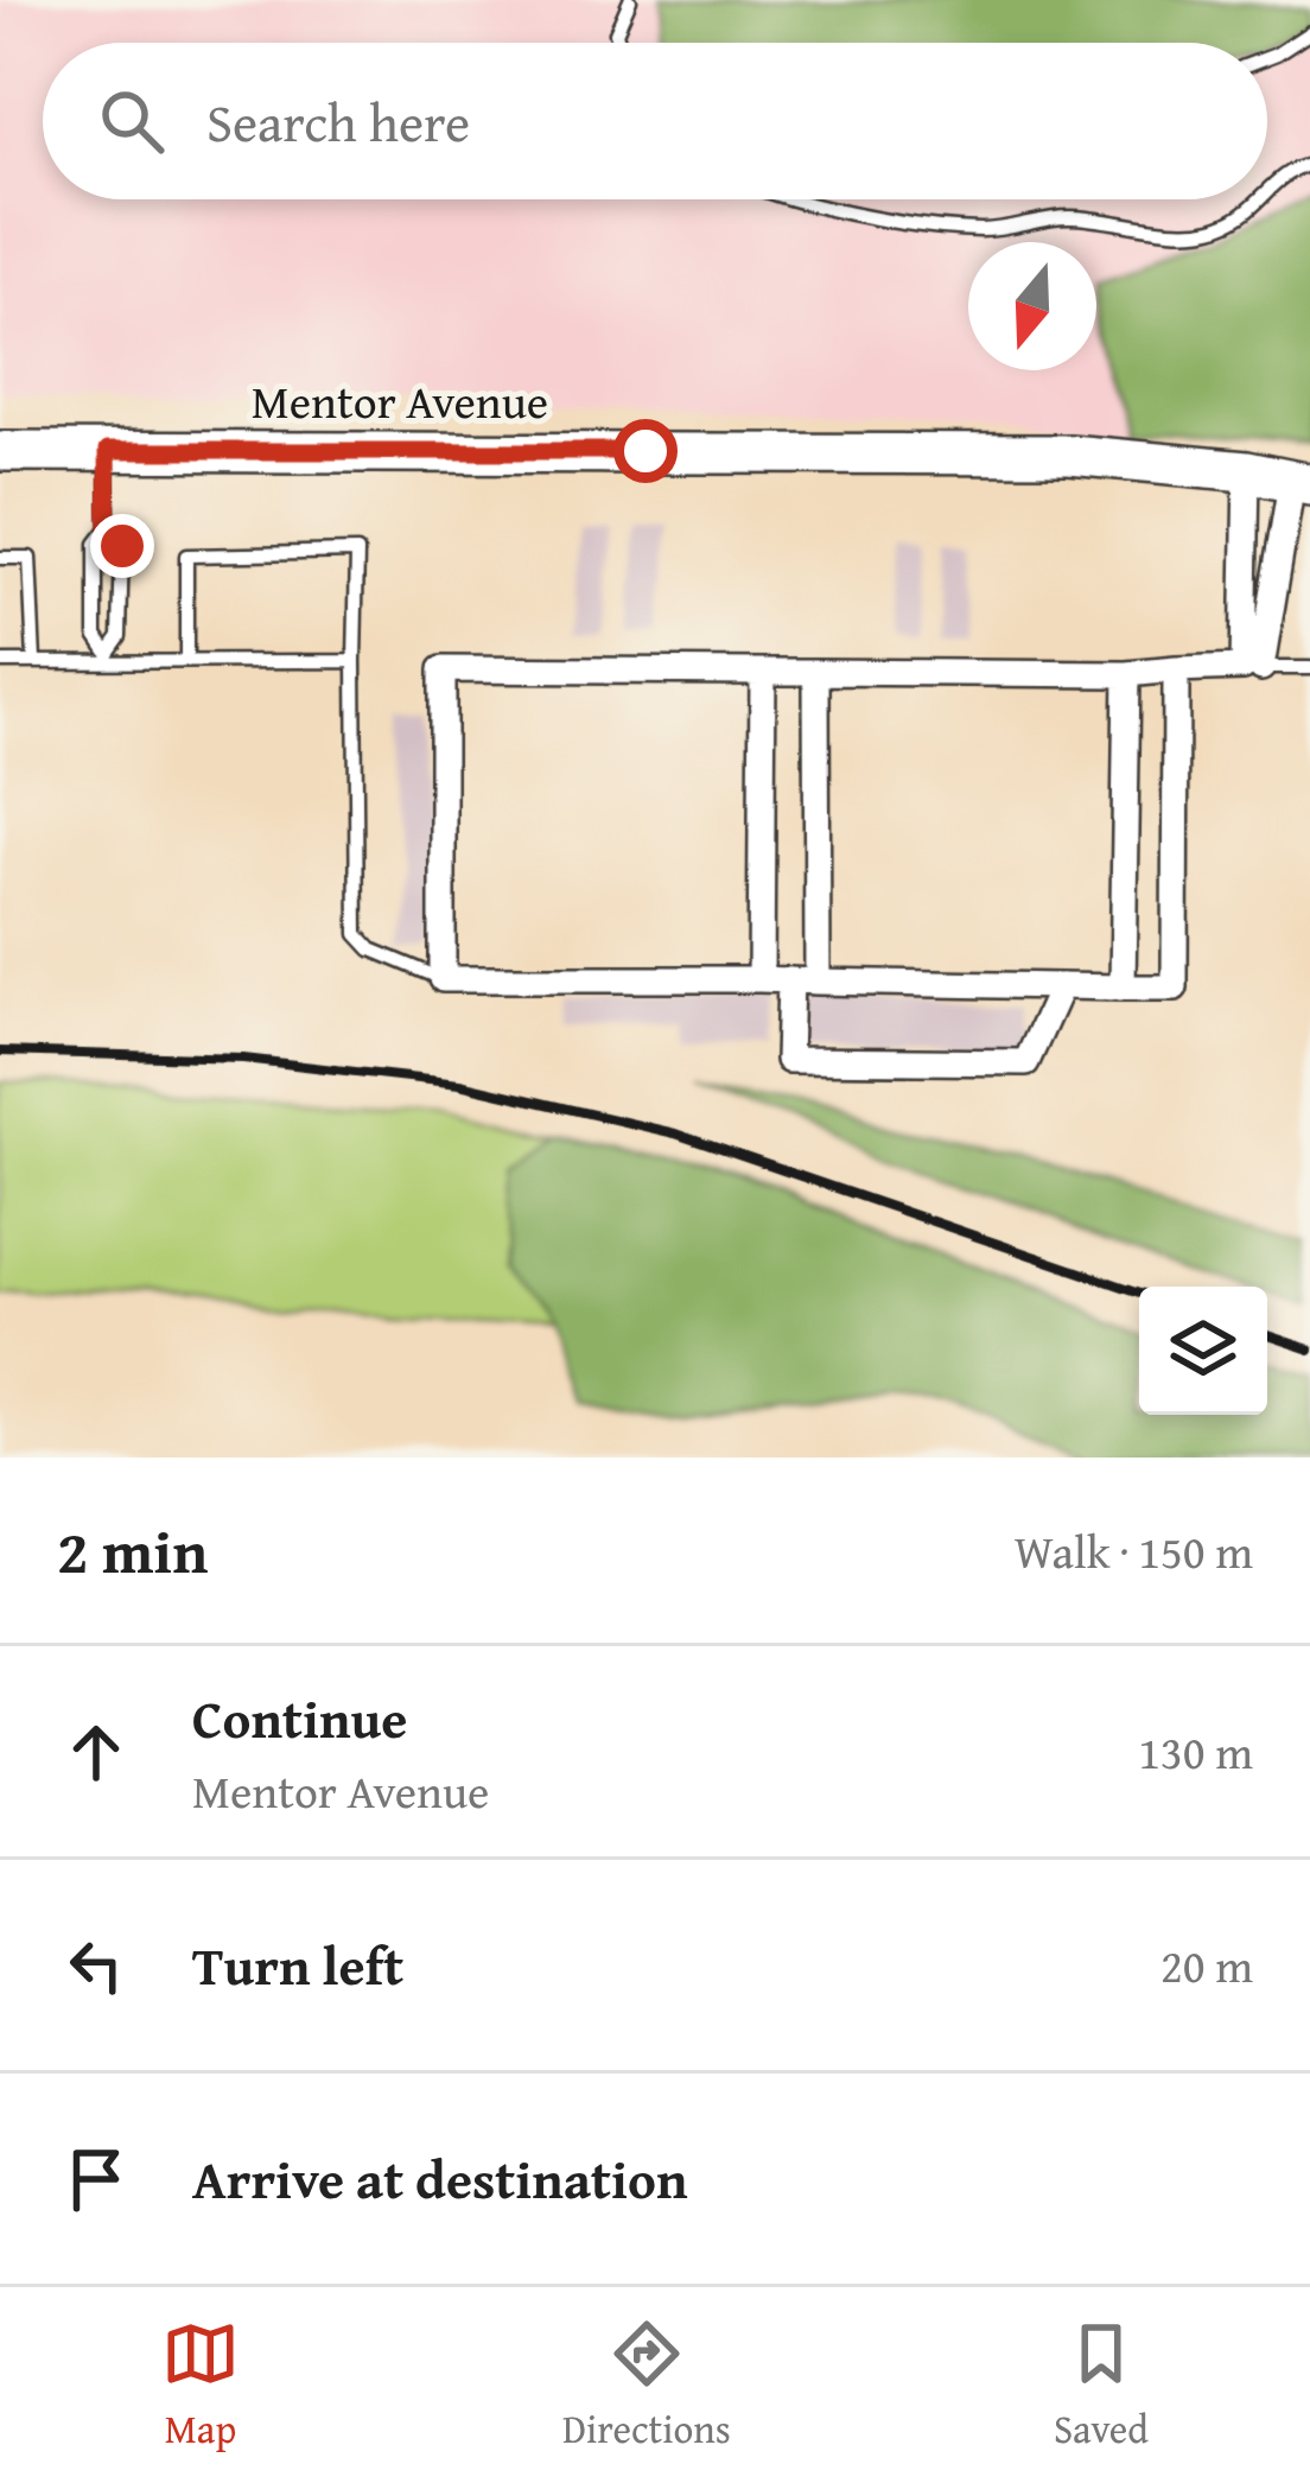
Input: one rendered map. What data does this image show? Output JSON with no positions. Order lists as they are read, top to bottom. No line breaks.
{"streets":{"main road":["Mentor Avenue"]},"north":"bottom","page":{"search":"Search here","heading":["2 min","Walk · 150 m"],"list":[["Continue","Mentor Avenue","130 m"],["Turn left","20 m"],"Arrive at destination"],"nav":["Map","Directions","Saved"]}}
